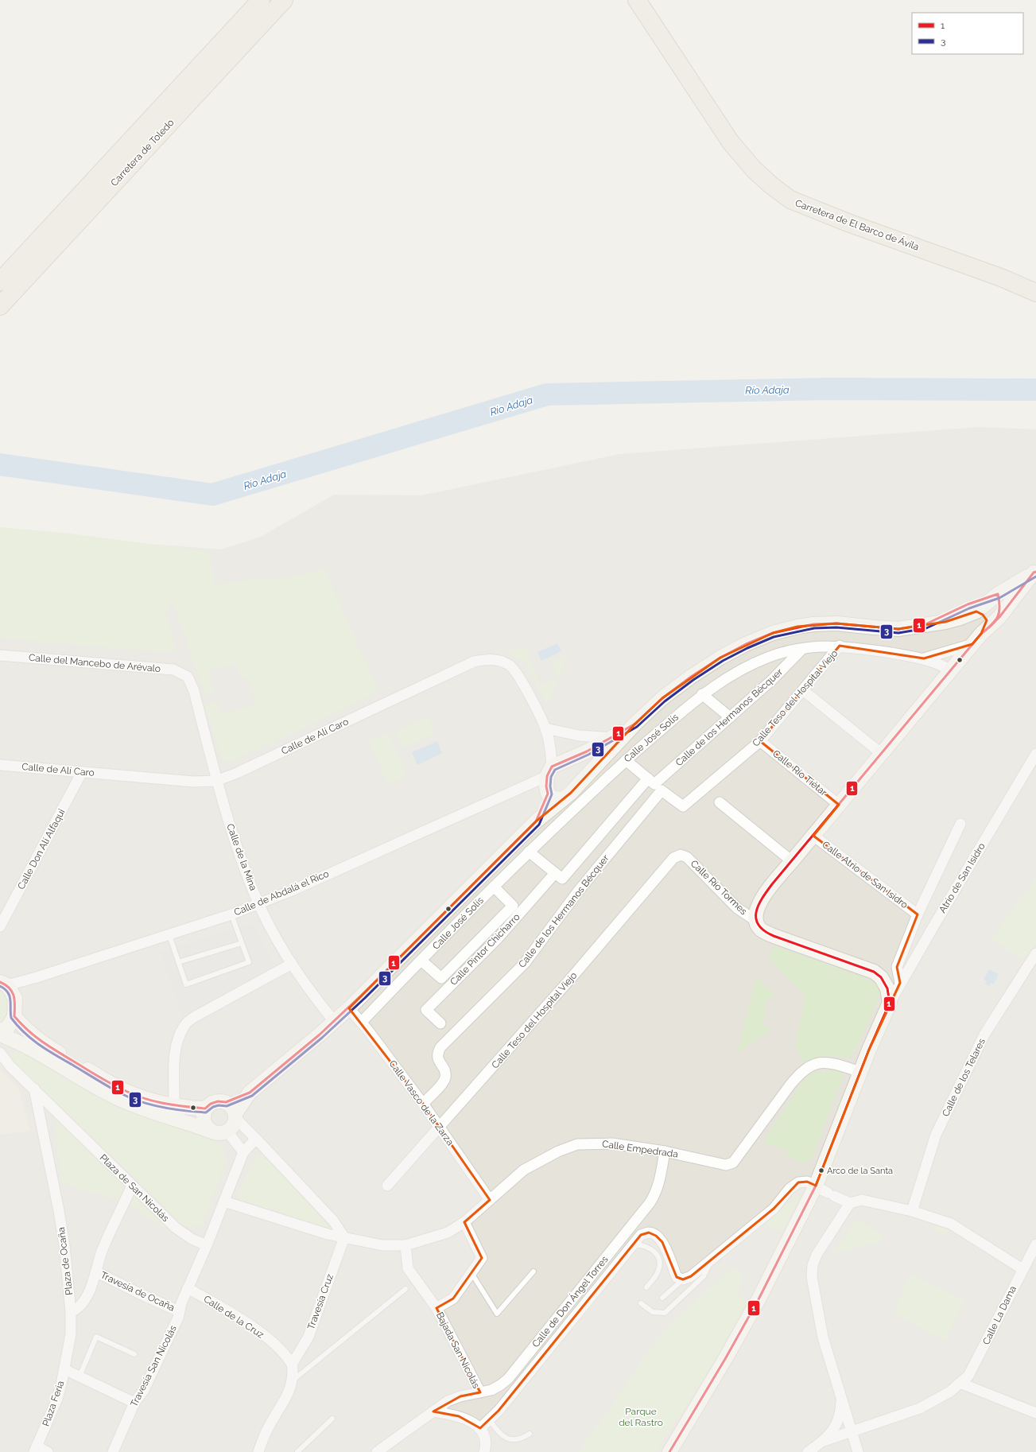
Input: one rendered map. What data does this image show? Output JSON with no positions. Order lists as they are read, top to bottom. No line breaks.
{"streets":{"highway":["Carretera de Toledo","Carretera de El Barco de Ávila"],"street":["Calle del Mancebo de Arévalo","Calle Teso del Hospital Viejo","Calle de los Hermanos Bécquer","Calle de Alí Caro","Calle José Solís","Calle Río Tiétar","Calle Don Alí Alfaqui","Calle de la Mina","Calle Atrio de San Isidro","Atrio de San Isidro","Calle Río Tormes","Calle de Abdalá el Rico","Calle Pintor Chicharro","Calle de los Telares","Calle Vasco de la Zarza","Calle Empedrada","Plaza de San Nicolás","Plaza de Ocaña","Travesía de Ocaña","Travesía Cruz","Calle de Don Ángel Torres","Calle La Dama","Calle de la Cruz","Bajada San Nicolás","Travesía San Nicolás","Plaza Feria"]},"crossings":[["Calle del Mancebo de Arévalo","Calle de la Mina"],["Calle Teso del Hospital Viejo","Calle de los Hermanos Bécquer"],["Calle Teso del Hospital Viejo","Calle José Solís"],["Calle Teso del Hospital Viejo","Calle Río Tiétar"],["Calle Teso del Hospital Viejo","Calle Río Tormes"],["Calle Teso del Hospital Viejo","Calle Pintor Chicharro"],["Calle Teso del Hospital Viejo","Calle Vasco de la Zarza"],["Calle de los Hermanos Bécquer","Calle José Solís"],["Calle de los Hermanos Bécquer","Calle Pintor Chicharro"],["Calle de los Hermanos Bécquer","Calle Vasco de la Zarza"],["Calle de Alí Caro","Calle Don Alí Alfaqui"],["Calle de Alí Caro","Calle de la Mina"],["Calle de Alí Caro","Calle de Abdalá el Rico"],["Calle José Solís","Calle Vasco de la Zarza"],["Calle de la Mina","Calle de Abdalá el Rico"],["Calle Atrio de San Isidro","Atrio de San Isidro"],["Calle Vasco de la Zarza","Calle Empedrada"],["Calle Empedrada","Travesía Cruz"],["Calle Empedrada","Calle de Don Ángel Torres"],["Calle Empedrada","Bajada San Nicolás"],["Plaza de San Nicolás","Plaza de Ocaña"],["Plaza de San Nicolás","Travesía San Nicolás"],["Plaza de Ocaña","Travesía de Ocaña"],["Plaza de Ocaña","Plaza Feria"],["Travesía de Ocaña","Travesía San Nicolás"],["Travesía Cruz","Calle de la Cruz"],["Calle de Don Ángel Torres","Bajada San Nicolás"],["Calle de la Cruz","Travesía San Nicolás"],["Travesía San Nicolás","Plaza Feria"]],"water":["Río Adaja"],"parks":["Parque del Rastro"],"places":["Arco de la Santa"],"lines":["transit line 1","transit line 3"],"legend":["1","3"]}
